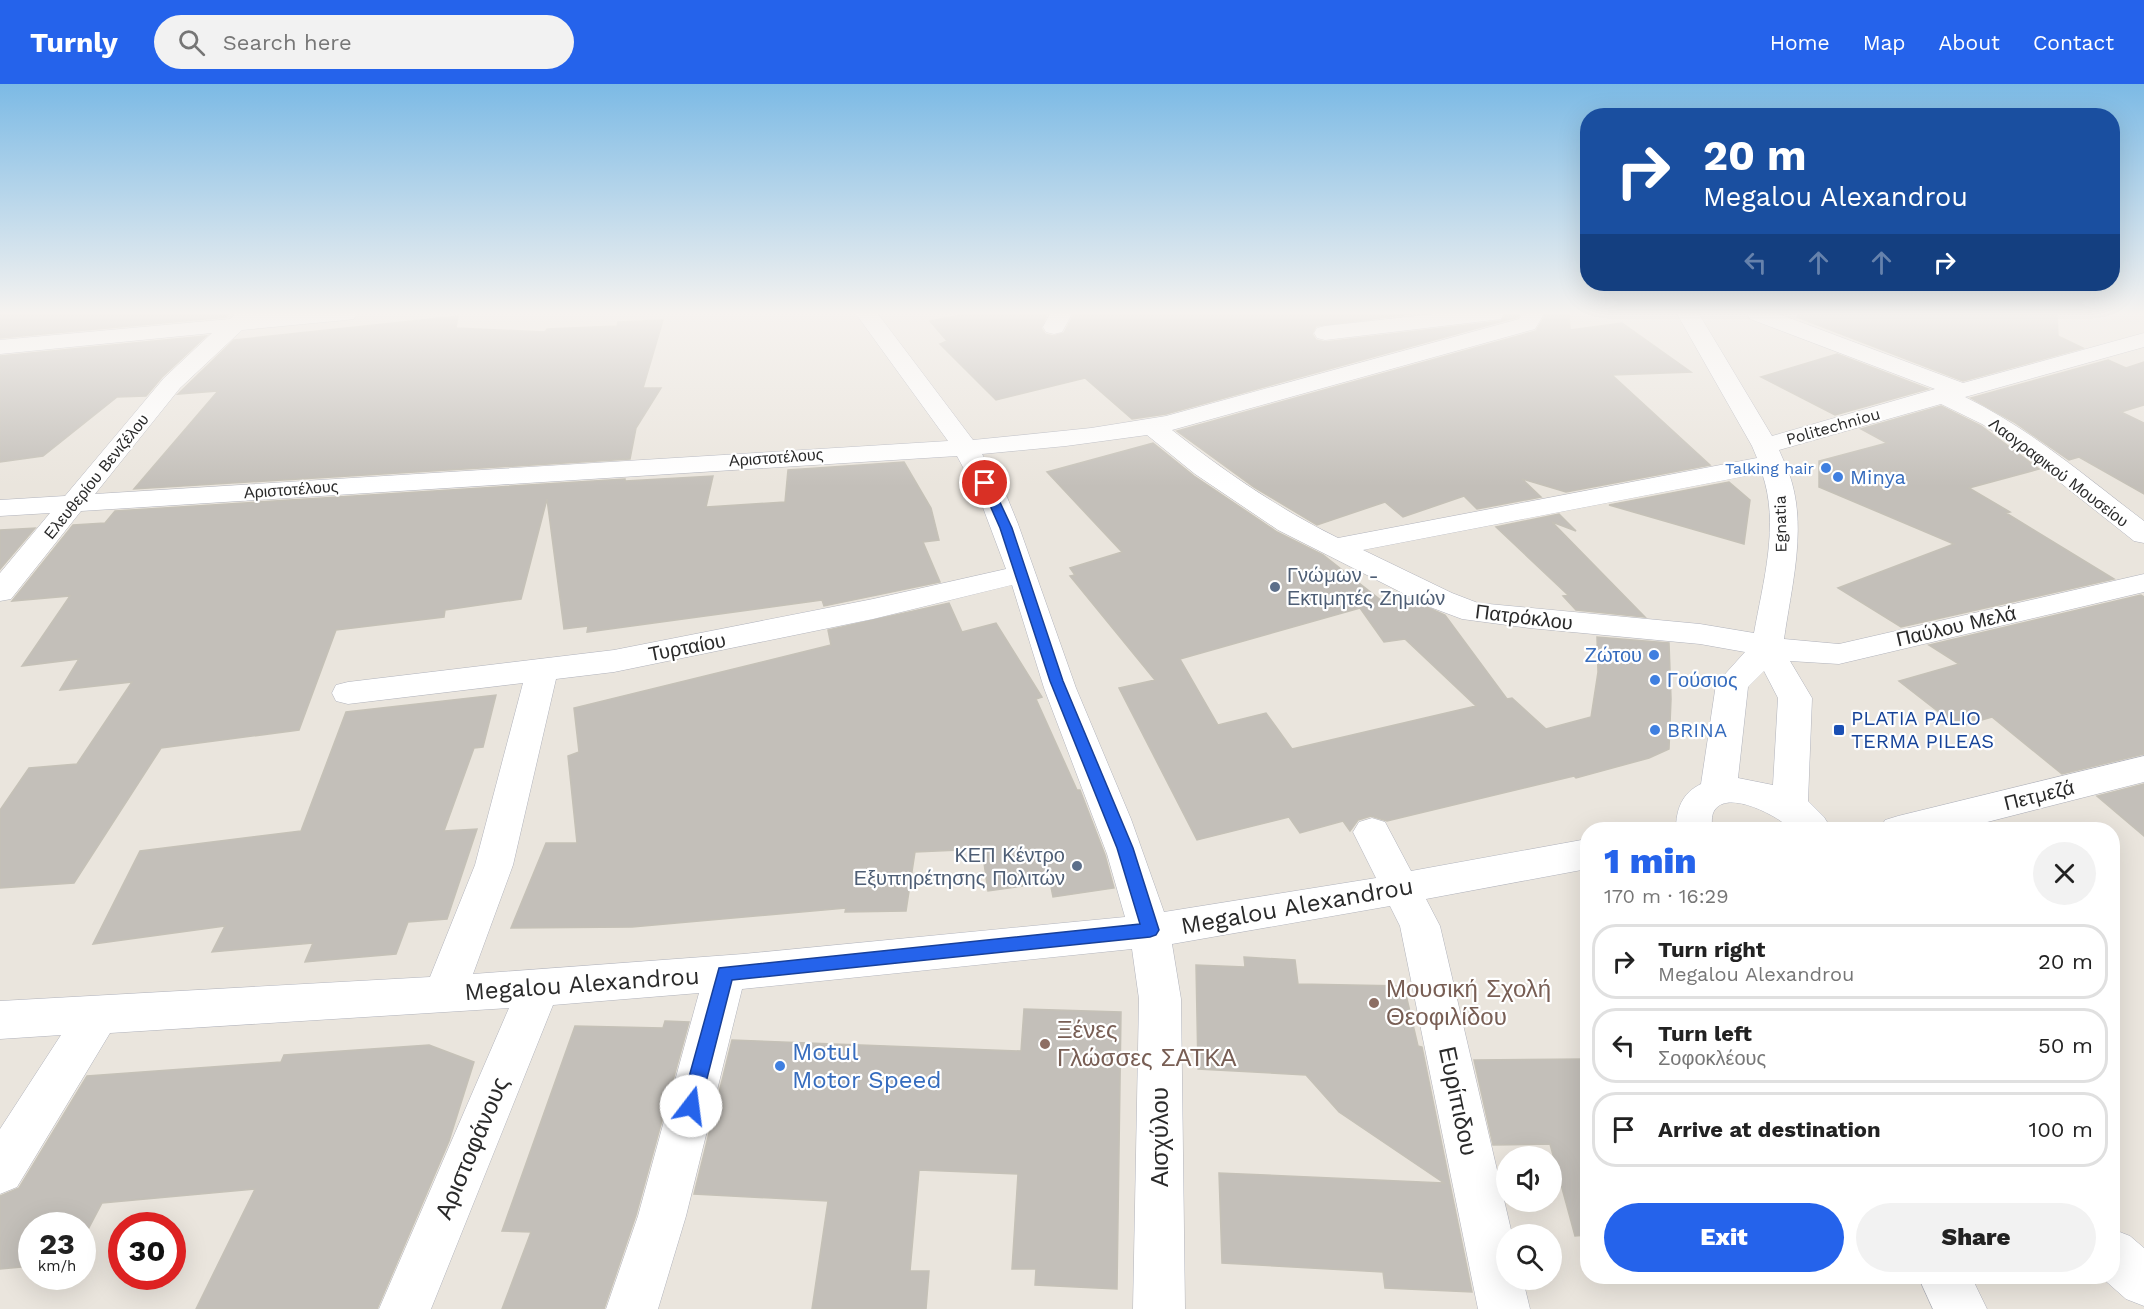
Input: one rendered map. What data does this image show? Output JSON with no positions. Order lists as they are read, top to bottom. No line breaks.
{"streets":{"street":["Politechniou","Αριστοτέλους","Λαογραφικού Μουσείου","Ελευθερίου Βενιζέλου","Egnatia","Πατρόκλου","Παύλου Μελά","Τυρταίου","Πετμεζά","Megalou Alexandrou","Ευρίπιδου","Αισχύλου","Αριστοφάνους"]},"crossings":[["Politechniou","Λαογραφικού Μουσείου"],["Politechniou","Egnatia"],["Politechniou","Πατρόκλου"],["Αριστοτέλους","Ελευθερίου Βενιζέλου"],["Αριστοτέλους","Πατρόκλου"],["Αριστοτέλους","Αισχύλου"],["Egnatia","Πατρόκλου"],["Egnatia","Παύλου Μελά"],["Πατρόκλου","Παύλου Μελά"],["Τυρταίου","Αισχύλου"],["Megalou Alexandrou","Ευρίπιδου"],["Megalou Alexandrou","Αισχύλου"],["Megalou Alexandrou","Αριστοφάνους"]],"places":{"other":["Talking hair","Minya","Γνώμων - Εκτιμητές Ζημιών","Ζώτου","Γούσιος","BRINA","ΚΕΠ Κέντρο Εξυπηρέτησης Πολιτών","Μουσική Σχολή Θεοφιλίδου","Ξένες Γλώσσες ΣΑΤΚΑ","Motul Motor Speed"],"transit":["PLATIA PALIO TERMA PILEAS"]},"page":{"header":"Turnly","search":"Search here","nav":["Home","Map","About","Contact"],"turn":["20 m","Megalou Alexandrou"],"heading":["1 min","170 m · 16:29"],"list":[{"name":"Turn right","note":"Megalou Alexandrou","value":"20 m"},{"name":"Turn left","note":"Σοφοκλέους","value":"50 m"},{"name":"Arrive at destination","value":"100 m"}],"buttons":["Exit","Share"],"speed":"23 km/h","limit":"30"}}
